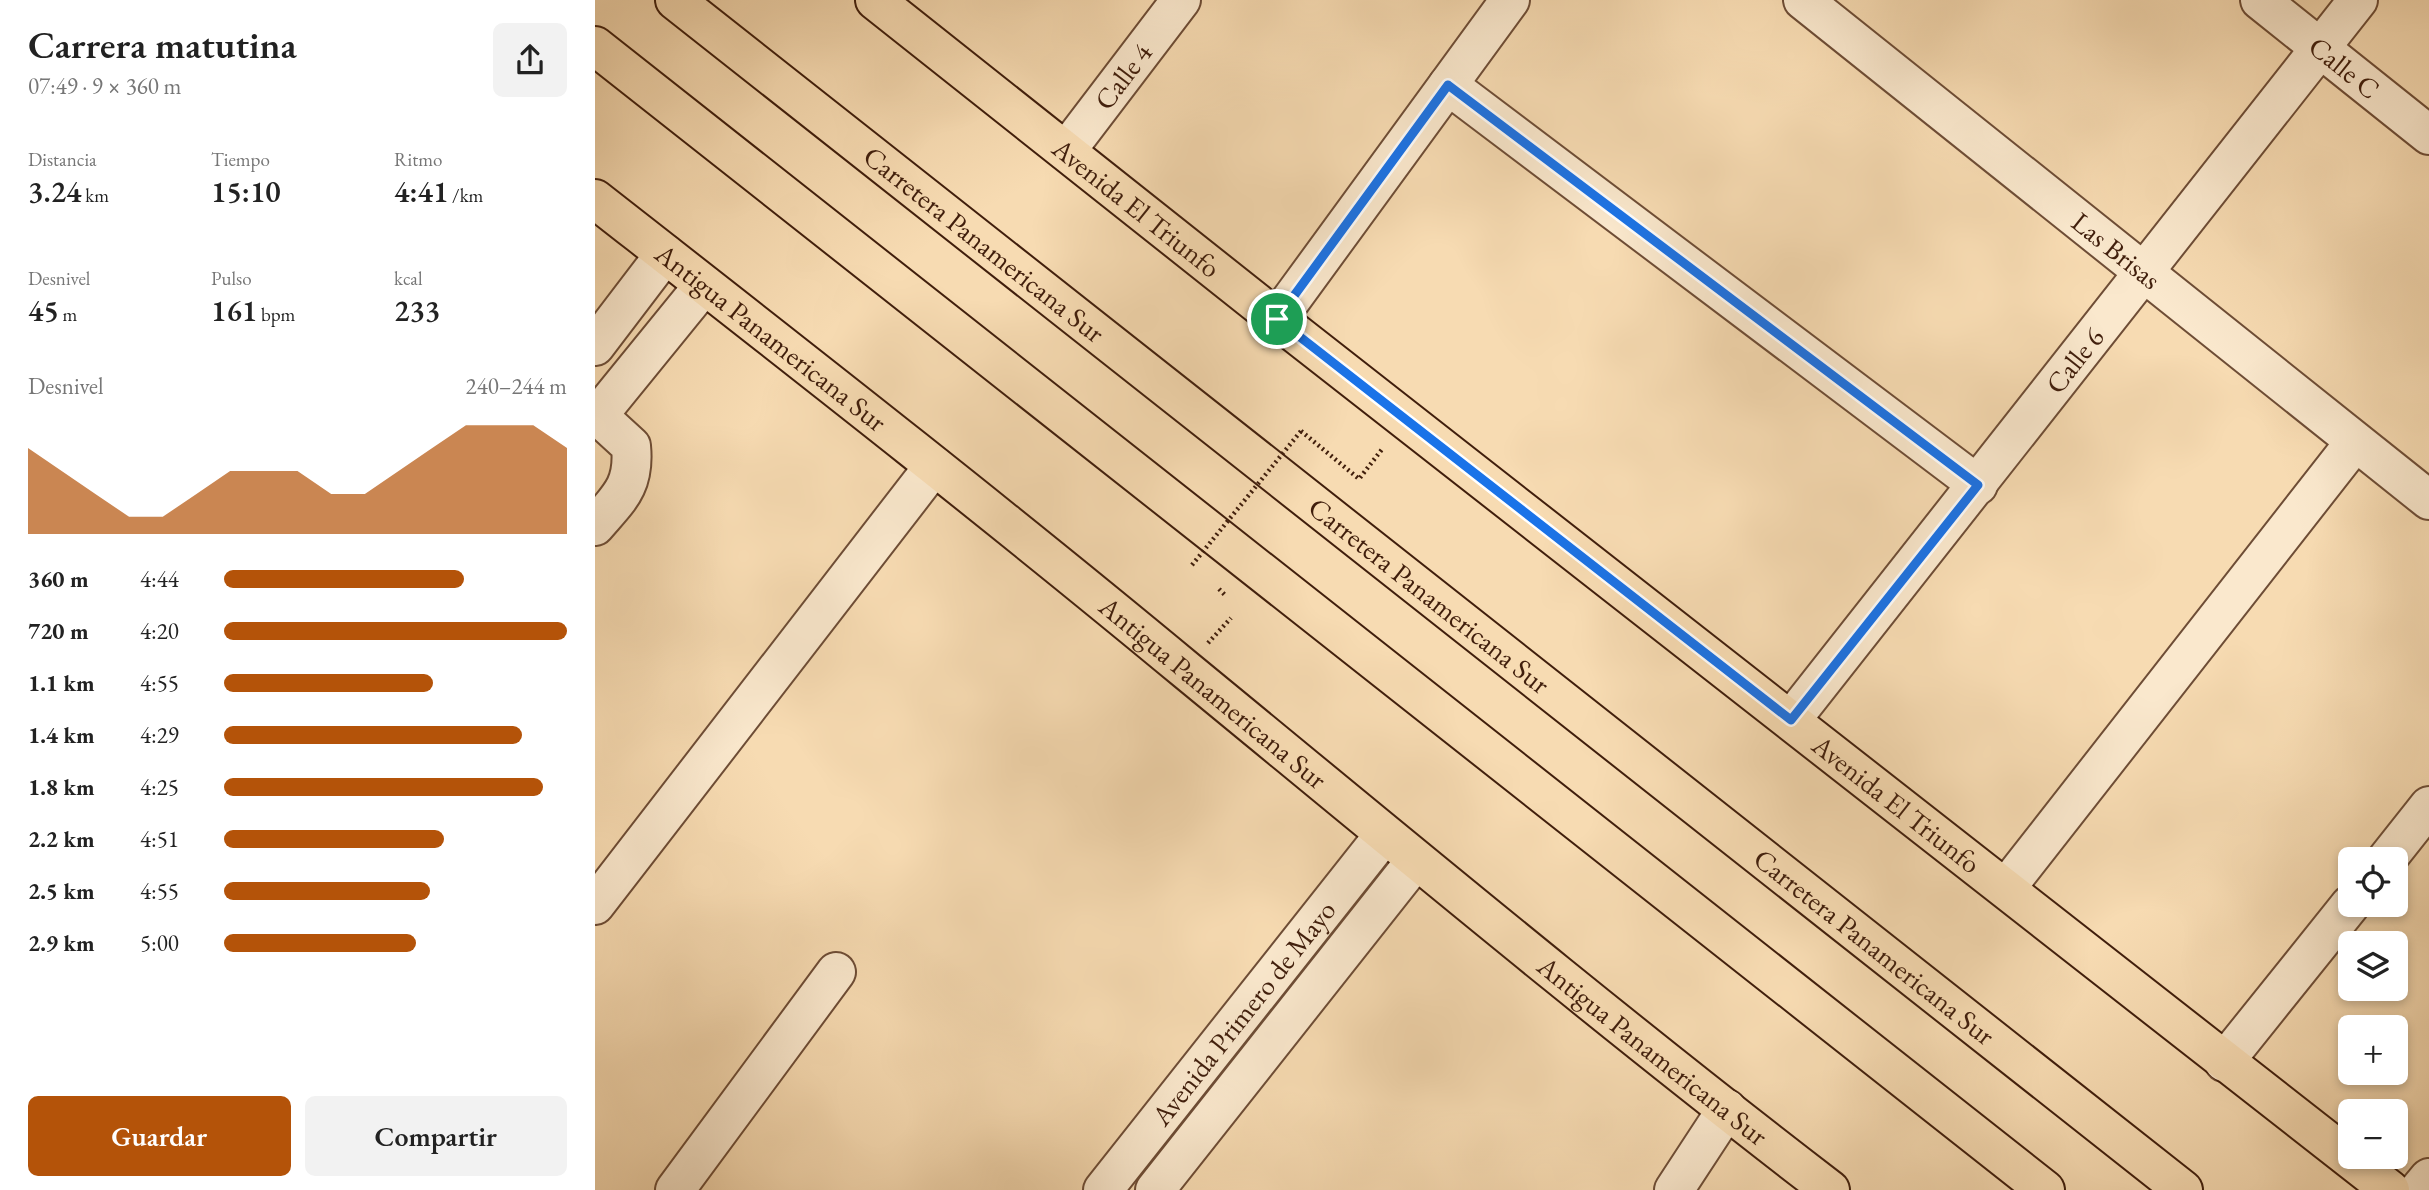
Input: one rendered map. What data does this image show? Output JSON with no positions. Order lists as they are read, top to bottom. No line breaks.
{"streets":{"main road":["Avenida El Triunfo","Carretera Panamericana Sur","Antigua Panamericana Sur"],"street":["Calle C","Calle 4","Las Brisas","Calle 6","Avenida Primero de Mayo"]},"crossings":[["Calle C","Calle 6"],["Calle 4","Avenida El Triunfo"],["Avenida El Triunfo","Calle 6"],["Las Brisas","Calle 6"],["Antigua Panamericana Sur","Avenida Primero de Mayo"]],"page":{"heading":["Carrera matutina","07:49 · 9 × 360 m"],"stats":[["Distancia","3.24 km"],["Tiempo","15:10"],["Ritmo","4:41 /km"],["Desnivel","45 m"],["Pulso","161 bpm"],["kcal","233"]],"chart":["Desnivel","240–244 m"],"list":[{"name":"360 m","note":"4:44"},{"name":"720 m","note":"4:20"},{"name":"1.1 km","note":"4:55"},{"name":"1.4 km","note":"4:29"},{"name":"1.8 km","note":"4:25"},{"name":"2.2 km","note":"4:51"},{"name":"2.5 km","note":"4:55"},{"name":"2.9 km","note":"5:00"}],"map_buttons":["+","−"],"buttons":["Guardar","Compartir"]}}
